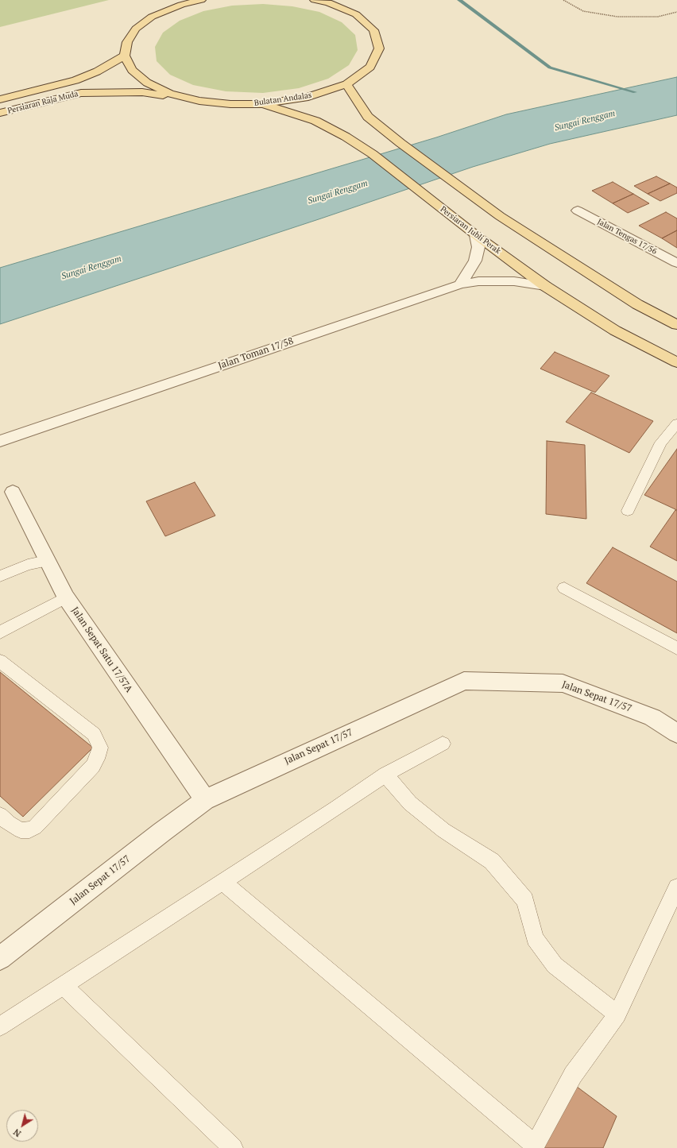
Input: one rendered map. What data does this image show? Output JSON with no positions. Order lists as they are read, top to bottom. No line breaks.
{"streets":{"main road":["Bulatan Andalas","Persiaran Raja Muda","Persiaran Jubli Perak"],"street":["Jalan Tengas 17/56","Jalan Toman 17/58","Jalan Sepat Satu 17/57A","Jalan Sepat 17/57"]},"crossings":[["Bulatan Andalas","Persiaran Raja Muda"],["Bulatan Andalas","Persiaran Jubli Perak"],["Persiaran Jubli Perak","Jalan Toman 17/58"],["Jalan Sepat Satu 17/57A","Jalan Sepat 17/57"]],"water":["Sungai Renggam"],"north":"bottom left"}
